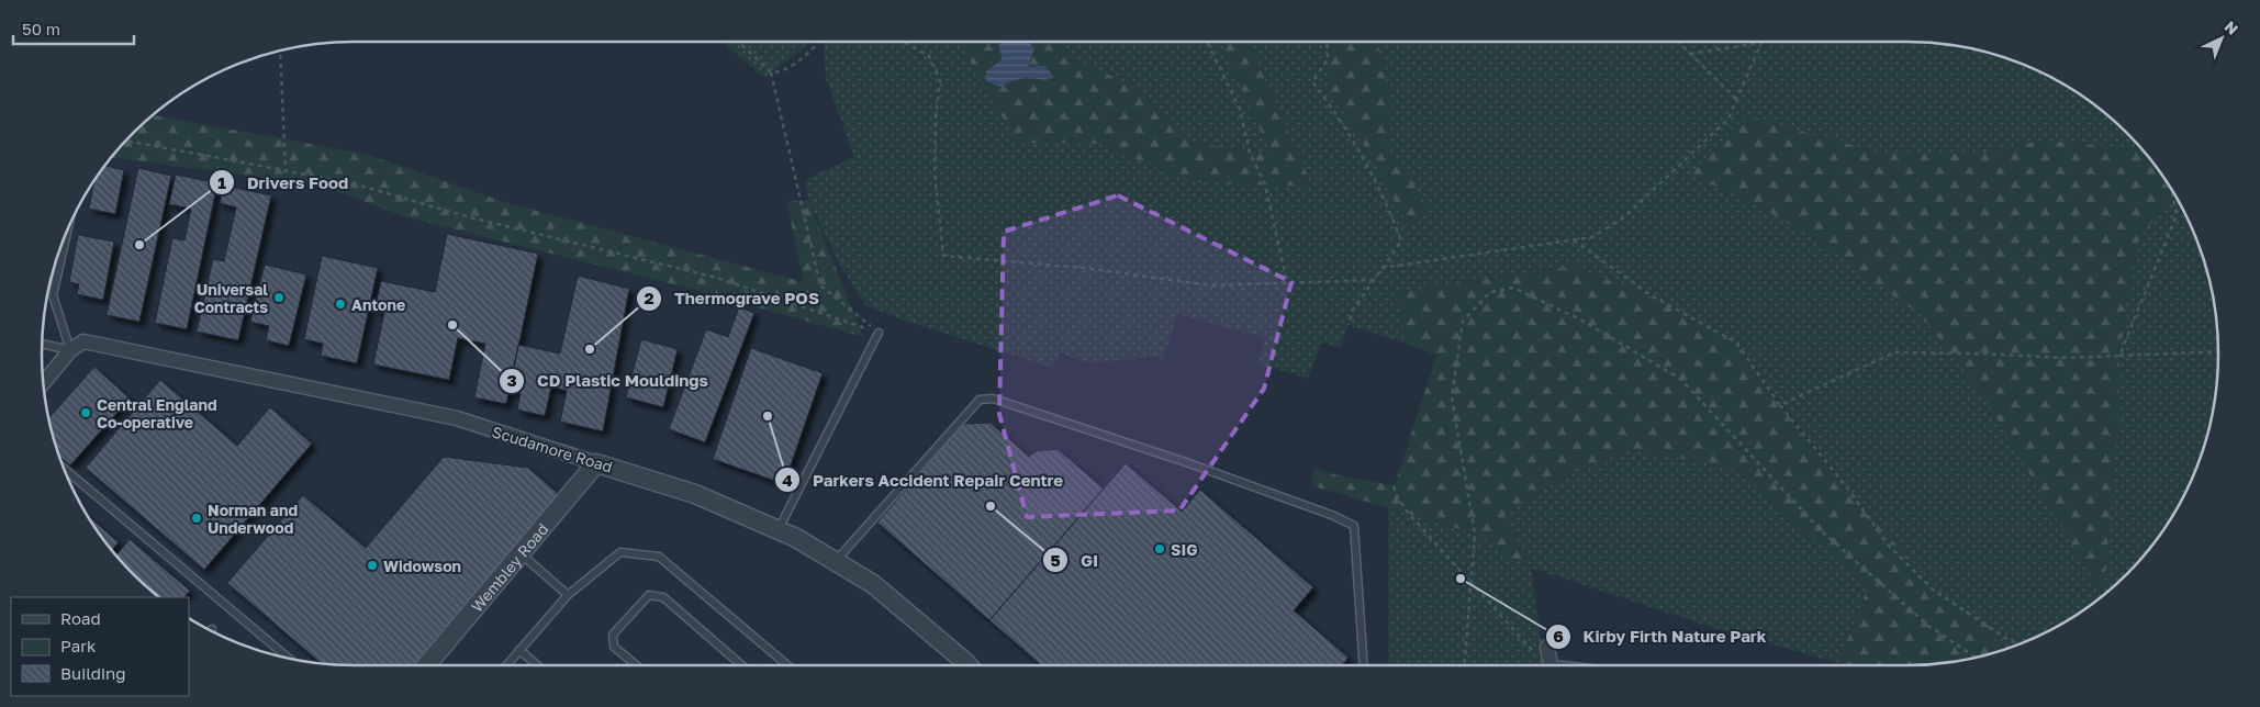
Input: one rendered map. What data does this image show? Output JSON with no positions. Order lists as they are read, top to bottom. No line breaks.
{"streets":{"street":["Scudamore Road","Wembley Road"]},"crossings":[["Scudamore Road","Wembley Road"]],"places":["Drivers Food","Universal Contracts","Antone","CD Plastic Mouldings","Thermograve POS","Central England Co-operative","Parkers Accident Repair Centre","GI","Norman and Underwood","SIG","Widowson","Kirby Firth Nature Park"],"legend":["Road","Park","Building"],"scale_bar":"50 m","north":"top right"}
